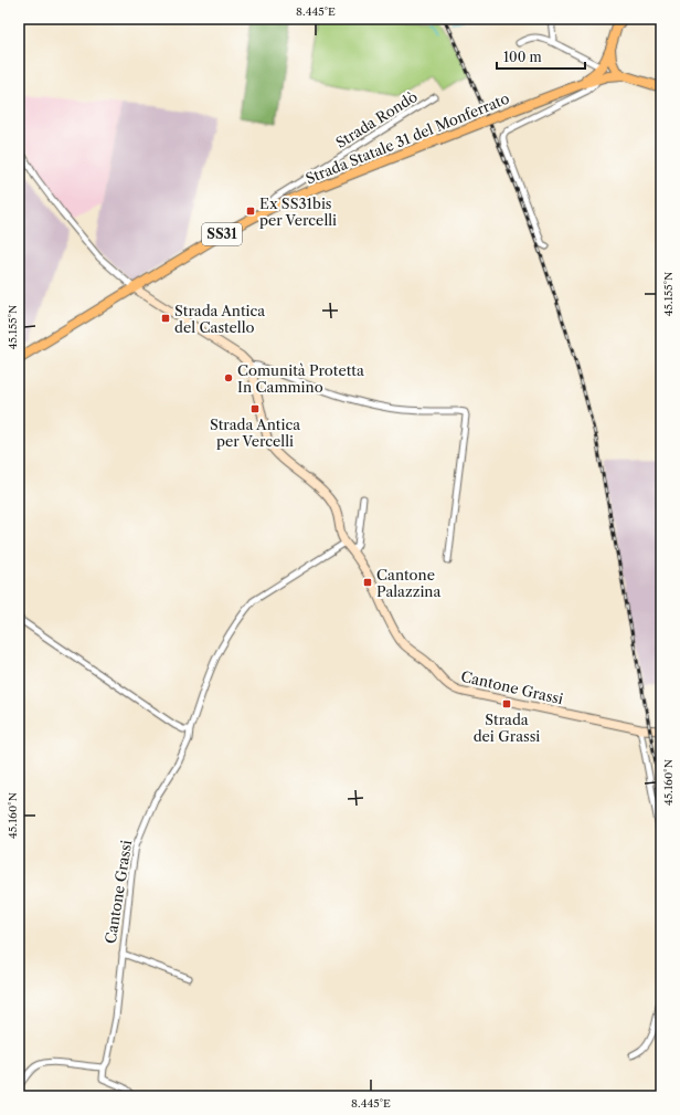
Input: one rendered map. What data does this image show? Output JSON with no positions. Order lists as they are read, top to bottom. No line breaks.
{"streets":{"main road":["Strada Statale 31 del Monferrato","SS31"],"street":["Strada Rondò","Cantone Grassi"]},"crossings":[["Strada Rondò","Strada Statale 31 del Monferrato"]],"places":{"transit":["Ex SS31bis per Vercelli","Strada Antica del Castello","Strada Antica per Vercelli","Cantone Palazzina","Strada dei Grassi"],"other":["Comunità Protetta In Cammino"]},"scale_bar":"100 m","coordinates":["8.445°E","45.155°N","45.160°N"]}
